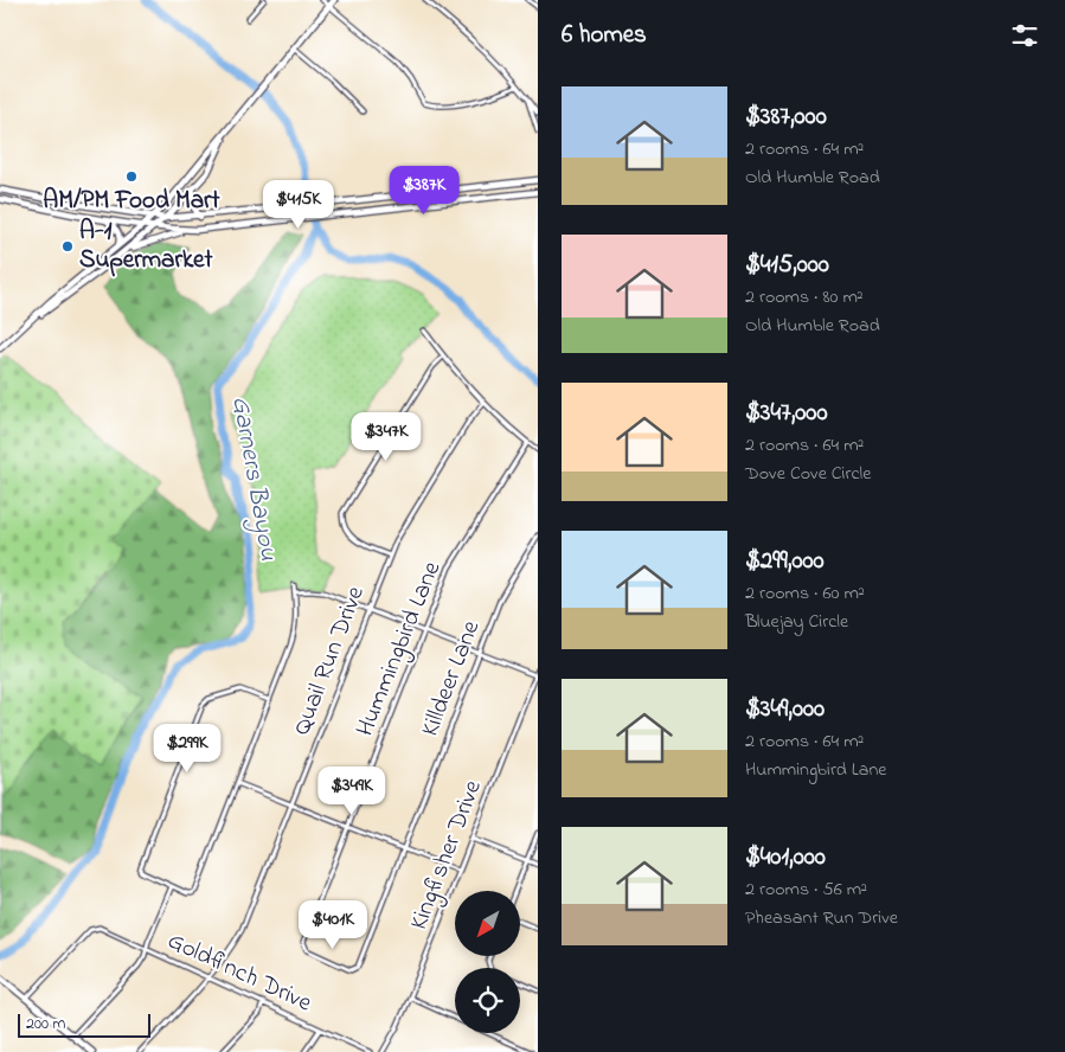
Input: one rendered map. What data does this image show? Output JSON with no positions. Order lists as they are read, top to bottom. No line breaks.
{"streets":{"street":["Hummingbird Lane","Quail Run Drive","Killdeer Lane","Kingfisher Drive","Goldfinch Drive"]},"crossings":[["Hummingbird Lane","Killdeer Lane"],["Quail Run Drive","Goldfinch Drive"]],"water":["Garners Bayou"],"places":["AM/PM Food Mart","A-1 Supermarket"],"scale_bar":"200 m","north":"bottom left","page":{"heading":"6 homes","list":[{"name":"$387,000","note":"2 rooms · 64 m² · Old Humble Road"},{"name":"$415,000","note":"2 rooms · 80 m² · Old Humble Road"},{"name":"$347,000","note":"2 rooms · 64 m² · Dove Cove Circle"},{"name":"$299,000","note":"2 rooms · 60 m² · Bluejay Circle"},{"name":"$349,000","note":"2 rooms · 64 m² · Hummingbird Lane"},{"name":"$401,000","note":"2 rooms · 56 m² · Pheasant Run Drive"}],"price":["$387K","$415K","$347K","$299K","$349K","$401K"],"scale":"200 m"}}
